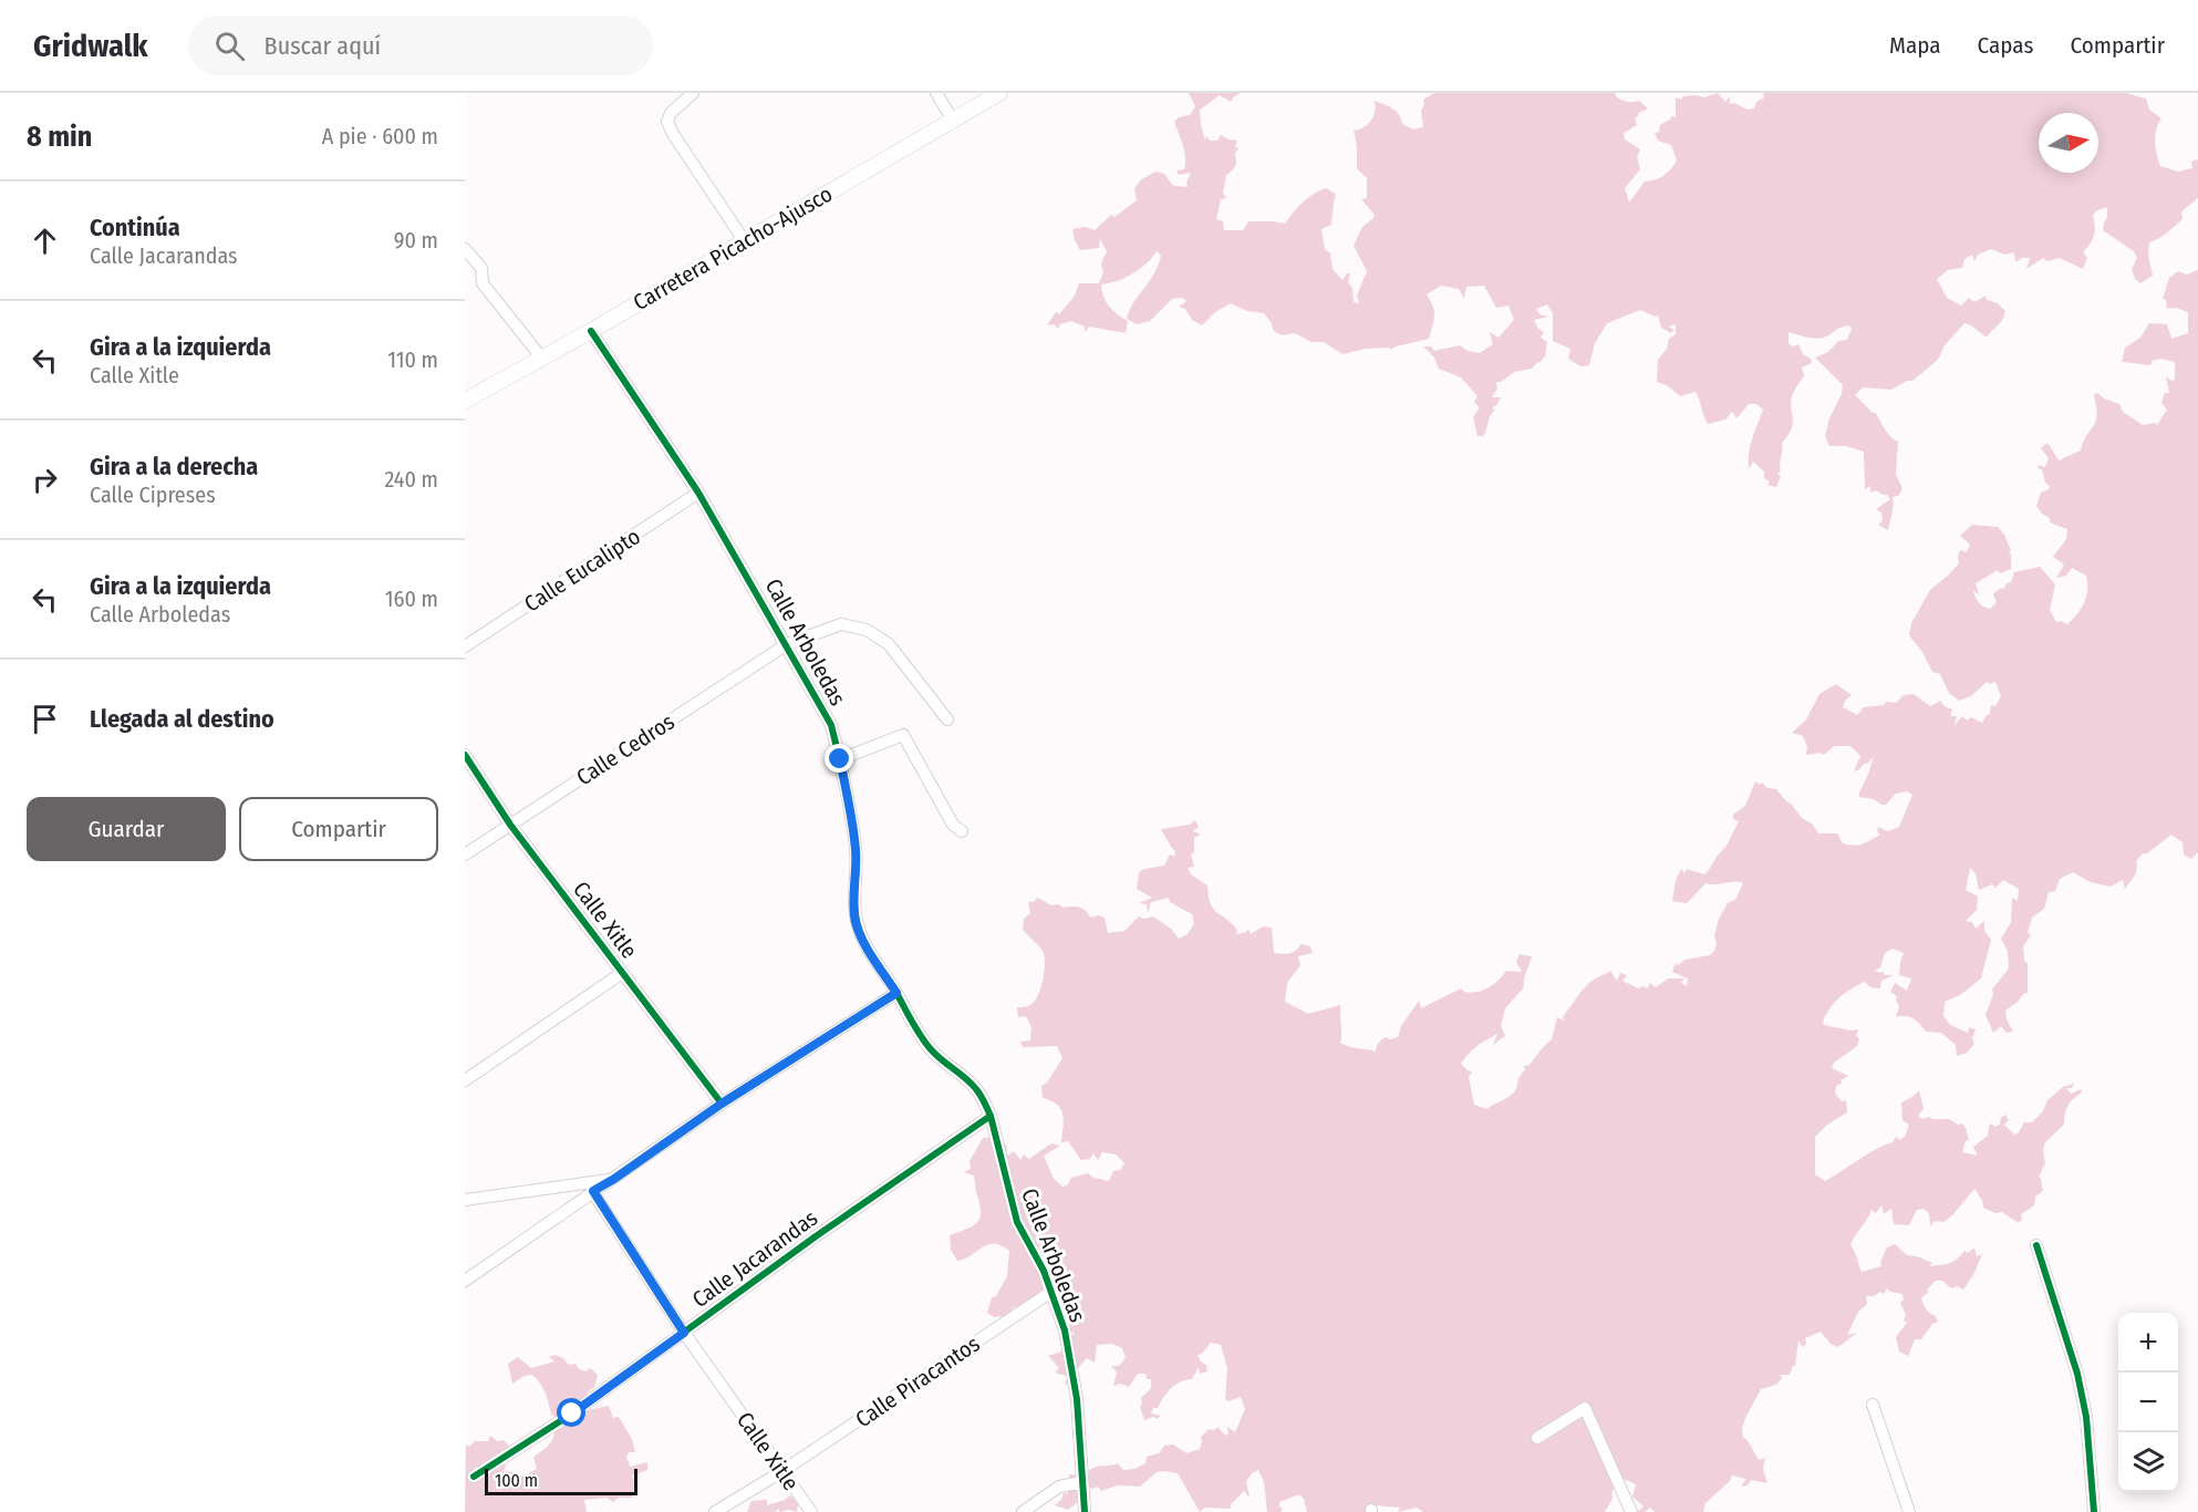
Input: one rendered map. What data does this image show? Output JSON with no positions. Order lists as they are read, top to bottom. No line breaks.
{"streets":{"main road":["Carretera Picacho-Ajusco"],"street":["Calle Eucalipto","Calle Arboledas","Calle Cedros","Calle Xitle","Calle Jacarandas","Calle Piracantos"]},"crossings":[["Carretera Picacho-Ajusco","Calle Arboledas"],["Calle Eucalipto","Calle Arboledas"],["Calle Arboledas","Calle Cedros"],["Calle Arboledas","Calle Jacarandas"],["Calle Arboledas","Calle Piracantos"],["Calle Cedros","Calle Xitle"],["Calle Xitle","Calle Jacarandas"],["Calle Xitle","Calle Piracantos"]],"scale_bar":"100 m","north":"right","page":{"header":"Gridwalk","search":"Buscar aquí","nav":["Mapa","Capas","Compartir"],"heading":["8 min","A pie · 600 m"],"list":[["Continúa","Calle Jacarandas","90 m"],["Gira a la izquierda","Calle Xitle","110 m"],["Gira a la derecha","Calle Cipreses","240 m"],["Gira a la izquierda","Calle Arboledas","160 m"],"Llegada al destino"],"buttons":["Guardar","Compartir"],"map_buttons":["+","−"],"scale":"100 m"}}
